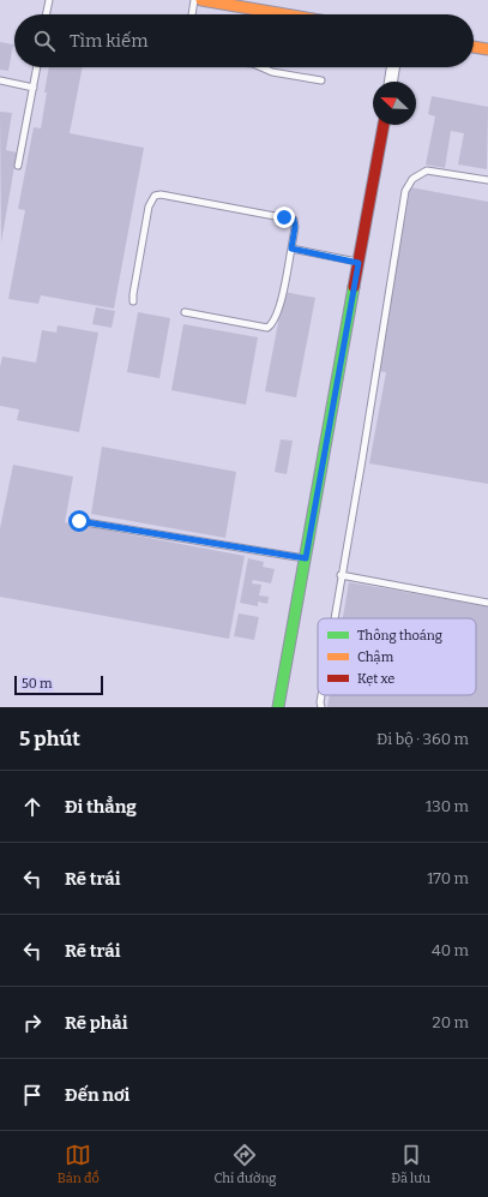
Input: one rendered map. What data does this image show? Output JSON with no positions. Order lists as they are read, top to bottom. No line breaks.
{"legend":["Thông thoáng","Chậm","Kẹt xe"],"scale_bar":"50 m","north":"top left","page":{"search":"Tìm kiếm","scale":"50 m","heading":["5 phút","Đi bộ · 360 m"],"list":[["Đi thẳng","130 m"],["Rẽ trái","170 m"],["Rẽ trái","40 m"],["Rẽ phải","20 m"],"Đến nơi"],"nav":["Bản đồ","Chỉ đường","Đã lưu"]}}
